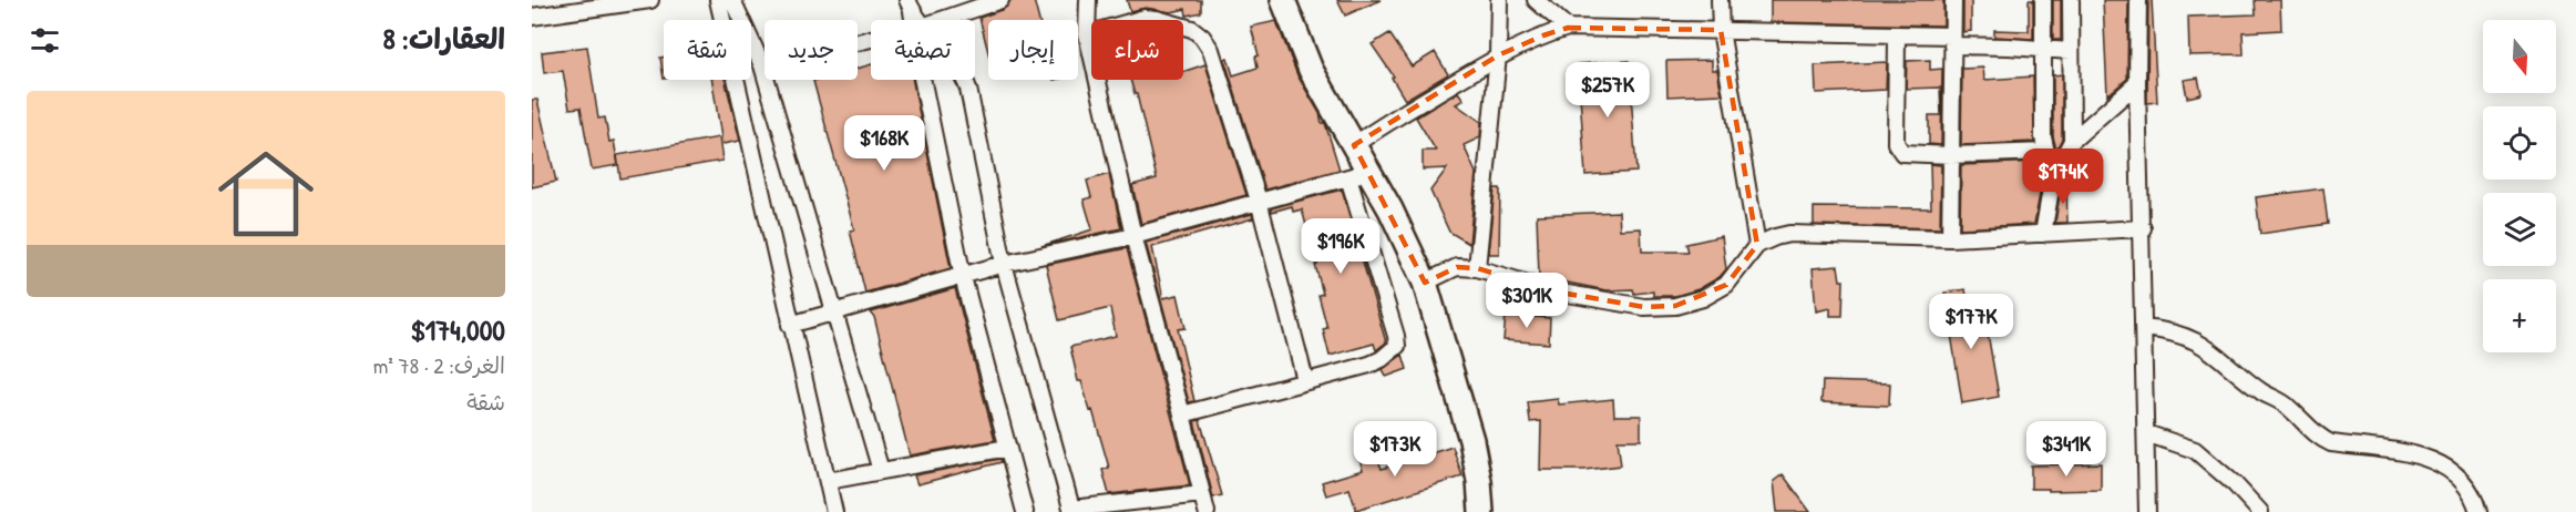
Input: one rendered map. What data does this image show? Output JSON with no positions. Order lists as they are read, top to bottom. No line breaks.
{"north":"bottom","page":{"heading":"العقارات: 8","map_buttons":"+","chip":["شراء","إيجار","تصفية","جديد","شقة"],"price":["$257K","$168K","$174K","$196K","$301K","$177K","$173K","$341K"],"list":[{"name":"$174,000","note":"الغرف: 2 · 78 m² · شقة"}]}}
